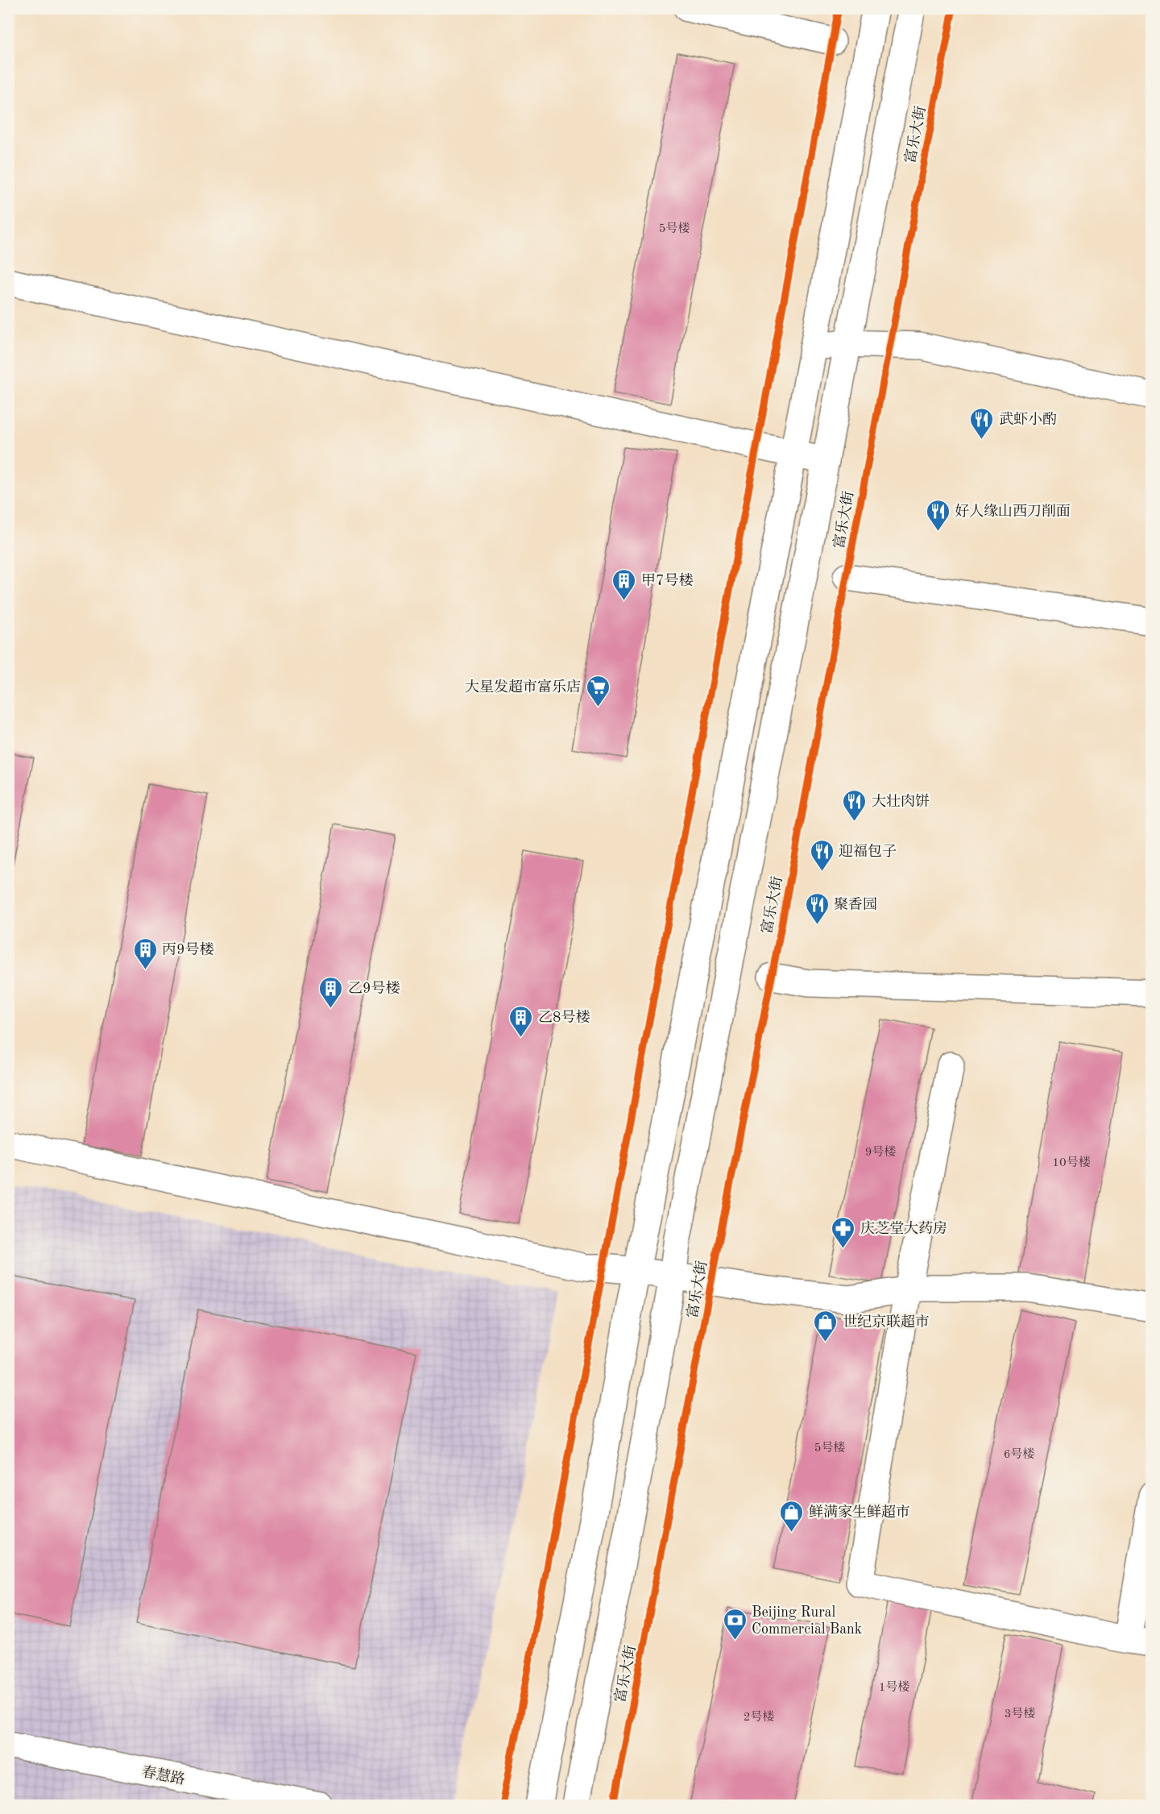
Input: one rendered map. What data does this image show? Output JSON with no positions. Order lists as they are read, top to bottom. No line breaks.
{"streets":{"main road":["富乐大街","春慧路"]},"places":{"restaurant":["武虾小酌","好人缘山西刀削面","大壮肉饼","迎福包子","聚香园"],"building":["甲7号楼","丙9号楼","乙9号楼","乙8号楼"],"supermarket":["大星发超市富乐店"],"pharmacy":["庆芝堂大药房"],"shop":["世纪京联超市","鲜满家生鲜超市"],"bank":["Beijing Rural Commercial Bank"]},"house_numbers":["5号楼","9号楼","10号楼","5号楼","6号楼","1号楼","3号楼","2号楼"]}
